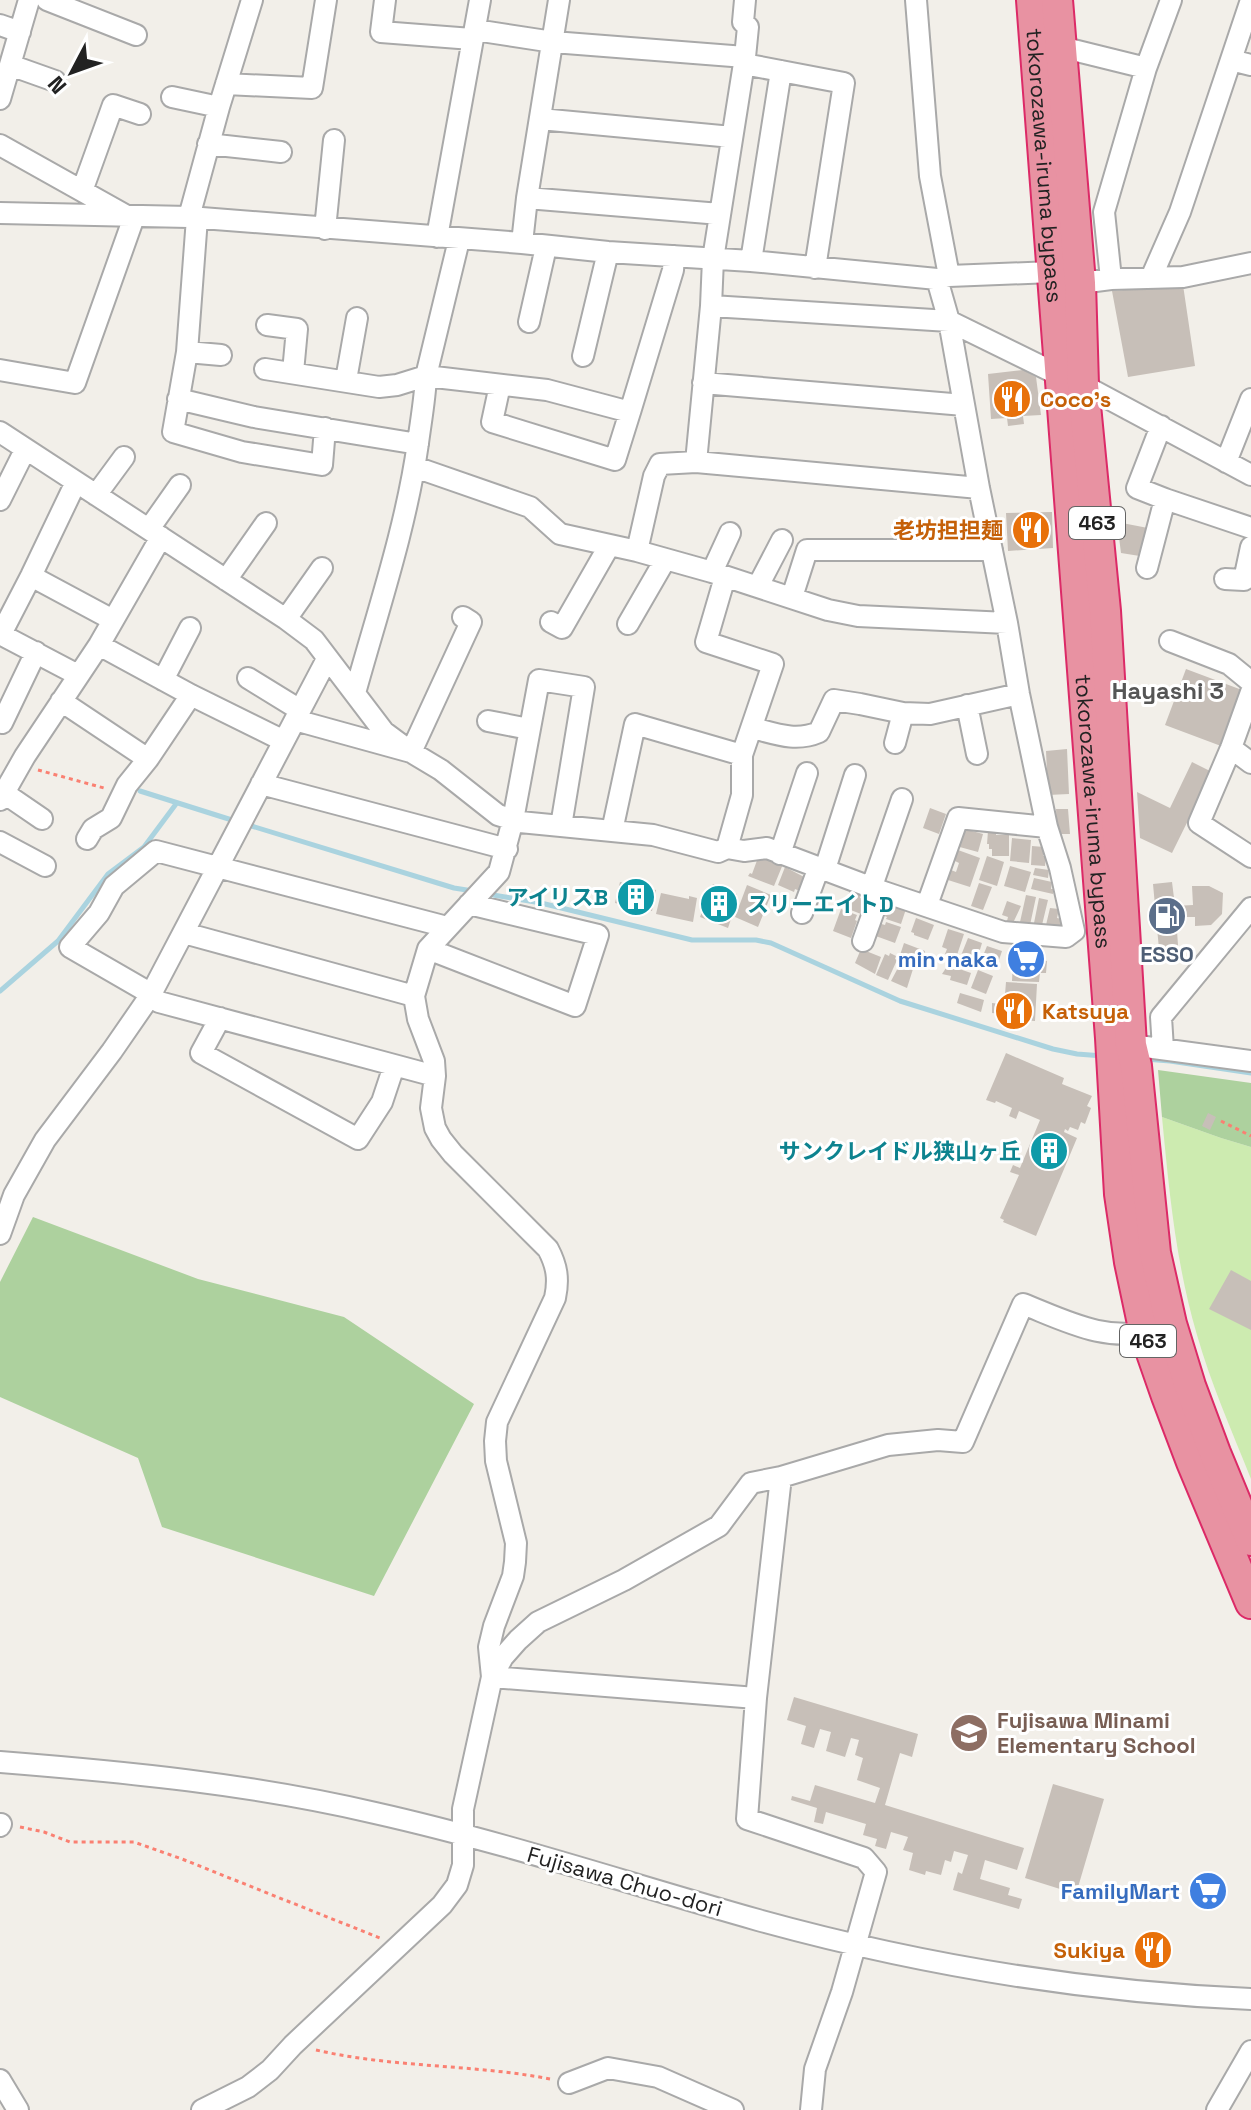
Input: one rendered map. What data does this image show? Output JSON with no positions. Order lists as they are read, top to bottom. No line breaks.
{"streets":{"highway":["tokorozawa-iruma bypass","463"],"street":["Fujisawa Chuo-dori"]},"districts":["Hayashi 3"],"places":{"restaurant":["Coco's","老坊担担麺","Katsuya","Sukiya"],"building":["アイリスB","スリーエイトD","サンクレイドル狭山ヶ丘"],"fuel station":["ESSO"],"supermarket":["min･naka","FamilyMart"],"school or university":["Fujisawa Minami Elementary School"]},"north":"bottom left"}
